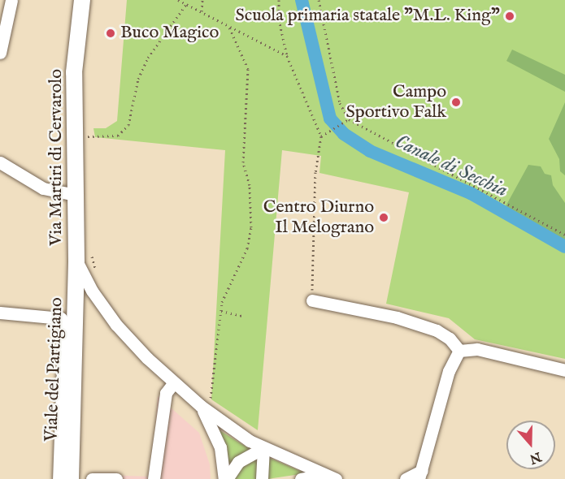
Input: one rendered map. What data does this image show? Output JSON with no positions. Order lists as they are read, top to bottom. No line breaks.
{"streets":{"main road":["Via Martiri di Cervarolo","Viale del Partigiano"]},"crossings":[["Via Martiri di Cervarolo","Viale del Partigiano"]],"water":["Canale di Secchia"],"places":["Scuola primaria statale \"M.L. King\"","Buco Magico","Campo Sportivo Falk","Centro Diurno Il Melograno"],"north":"bottom"}
